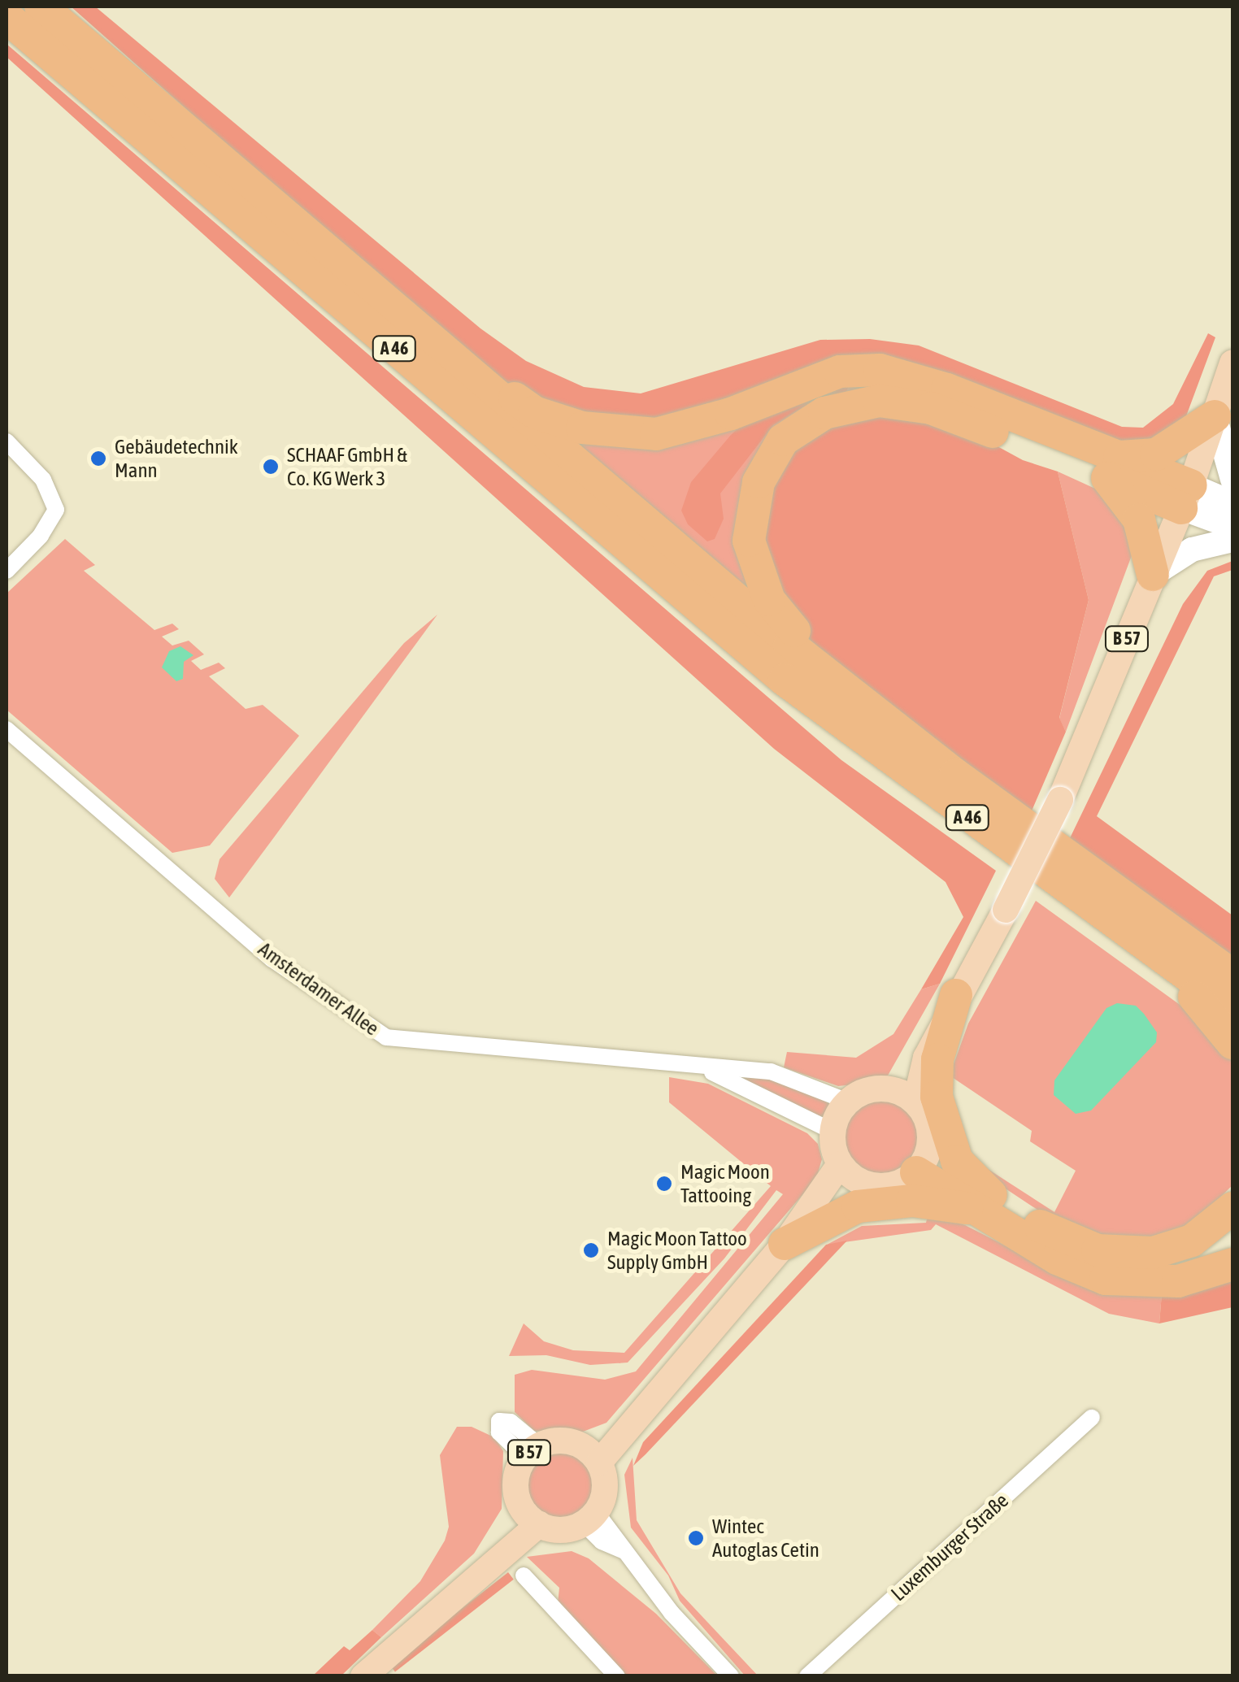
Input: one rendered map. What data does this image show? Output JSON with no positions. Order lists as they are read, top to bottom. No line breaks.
{"streets":{"highway":["A 46"],"main road":["B 57"],"street":["Amsterdamer Allee","Luxemburger Straße"]},"crossings":[["B 57","Amsterdamer Allee"]],"places":["Gebäudetechnik Mann","SCHAAF GmbH & Co. KG Werk 3","Magic Moon Tattooing","Magic Moon Tattoo Supply GmbH","Wintec Autoglas Cetin"]}
